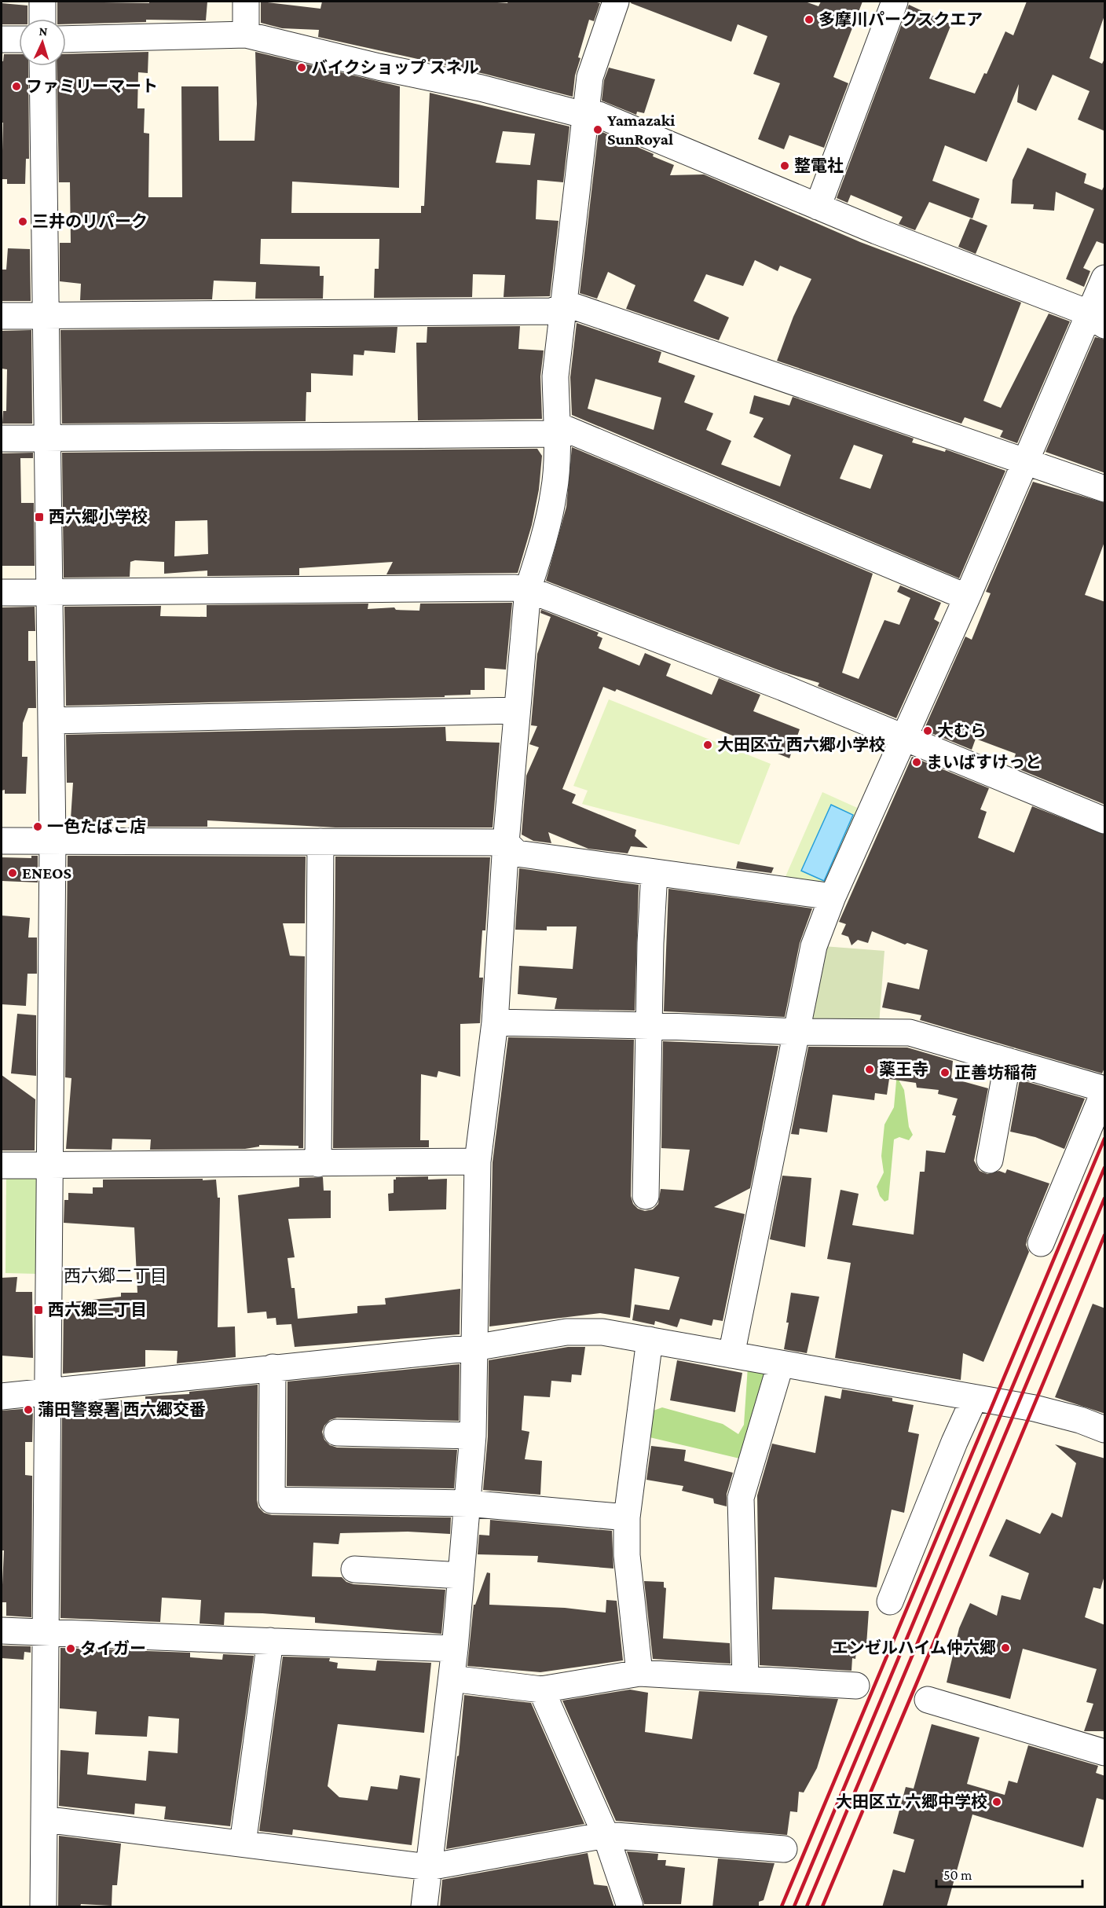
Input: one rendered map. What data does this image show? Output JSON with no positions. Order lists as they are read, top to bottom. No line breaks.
{"districts":["西六郷二丁目"],"places":{"other":["多摩川パークスクエア","バイクショップ スネル","ファミリーマート","Yamazaki SunRoyal","整電社","三井のリパーク","大むら","大田区立 西六郷小学校","まいばすけっと","一色たばこ店","ENEOS","薬王寺","正善坊稲荷","蒲田警察署 西六郷交番","エンゼルハイム仲六郷","タイガー","大田区立 六郷中学校"],"transit":["西六郷小学校","西六郷二丁目"]},"scale_bar":"50 m","north":"top"}
